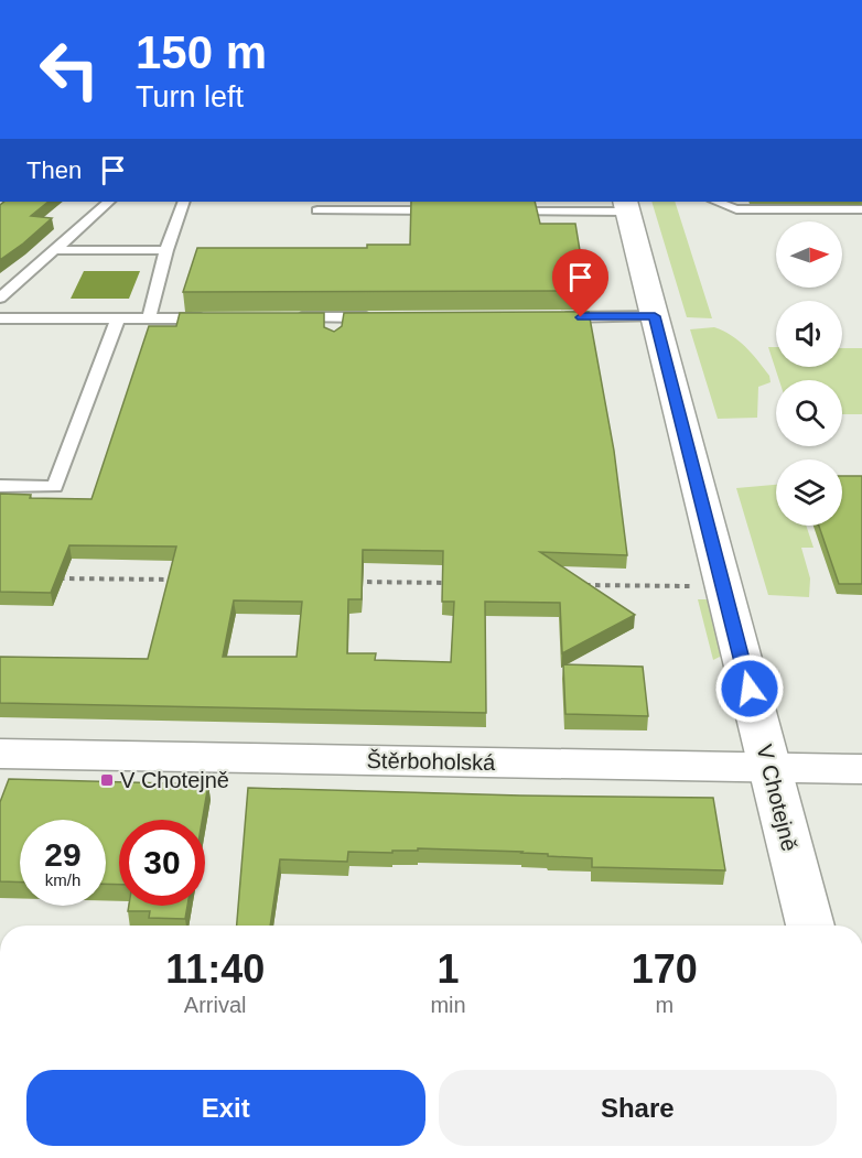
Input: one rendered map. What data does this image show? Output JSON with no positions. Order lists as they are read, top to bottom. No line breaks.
{"streets":{"street":["Štěrboholská","V Chotejně"]},"crossings":[["Štěrboholská","V Chotejně"]],"places":{"transit":["V Chotejně"]},"north":"right","page":{"turn":["150 m","Turn left"],"then":"Then","speed":"29 km/h","limit":"30","eta":["11:40","Arrival","1","min","170","m"],"buttons":["Exit","Share"]}}
